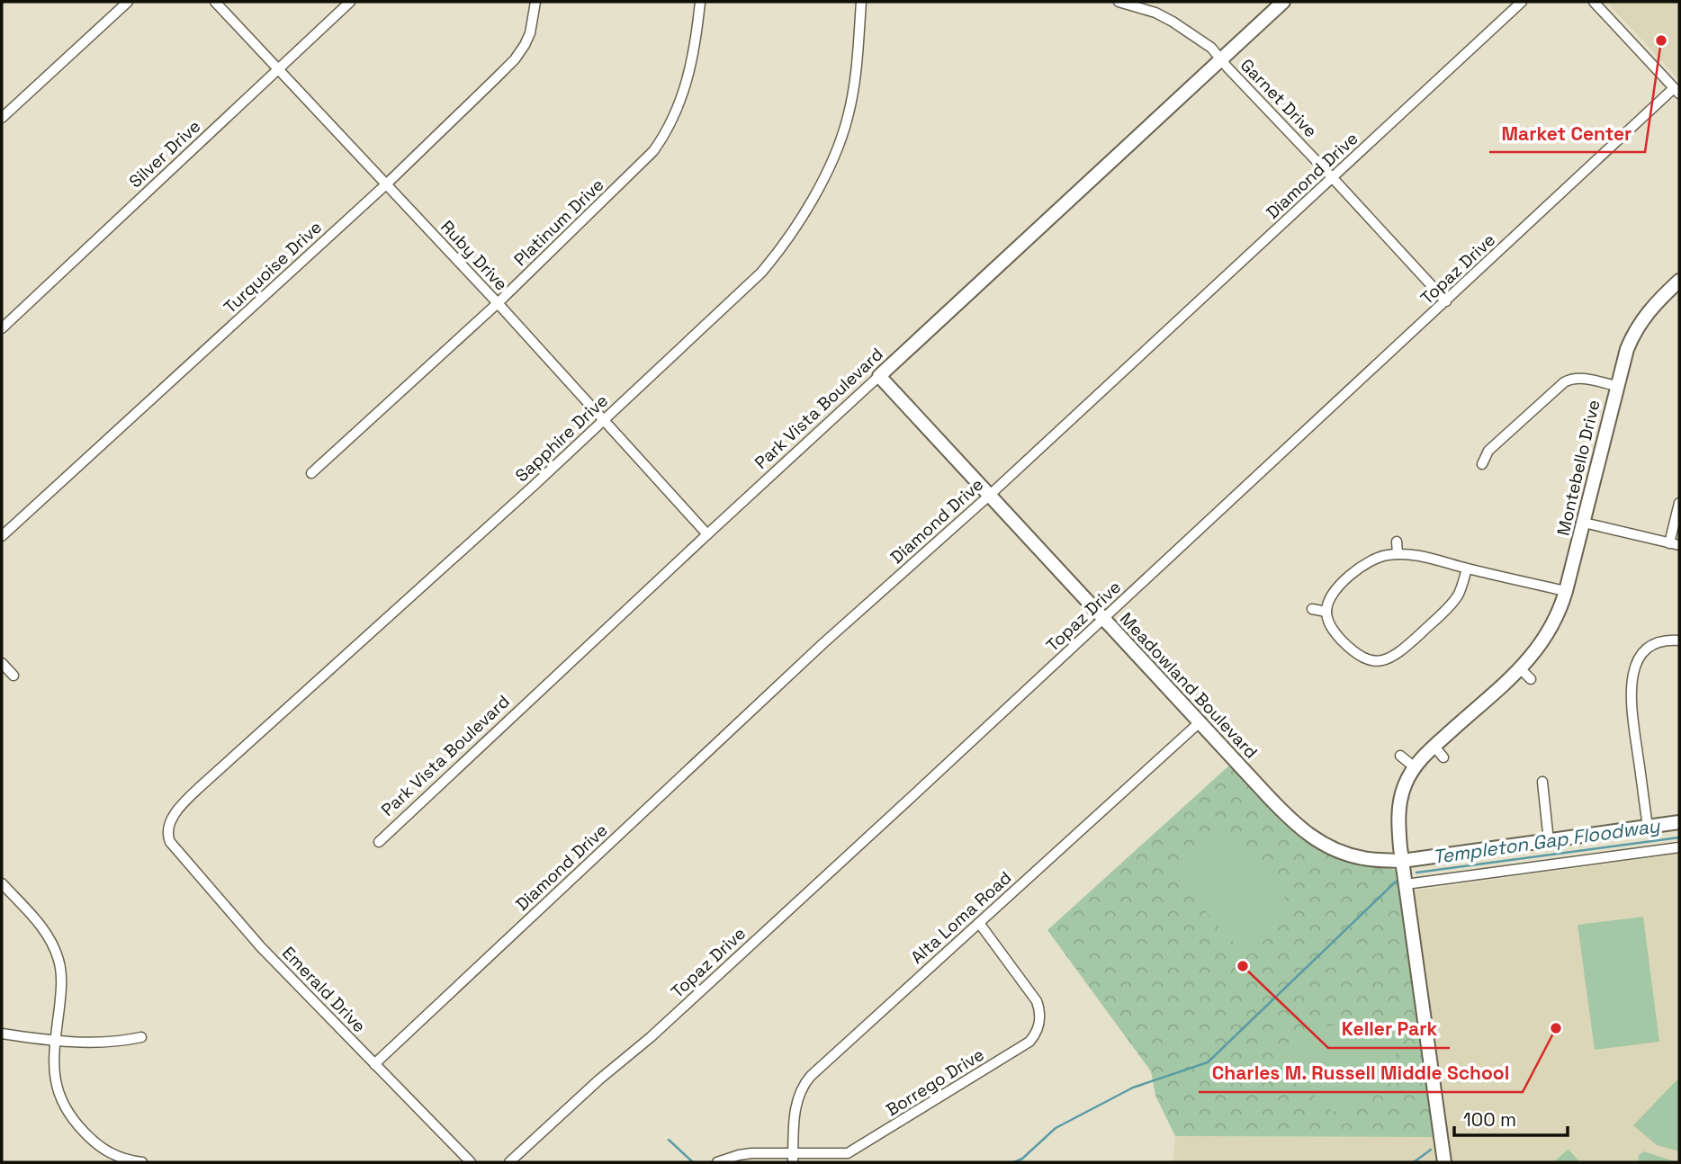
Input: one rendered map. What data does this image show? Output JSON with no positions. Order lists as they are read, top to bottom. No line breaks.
{"streets":{"street":["Garnet Drive","Silver Drive","Diamond Drive","Platinum Drive","Ruby Drive","Turquoise Drive","Topaz Drive","Park Vista Boulevard","Sapphire Drive","Montebello Drive","Meadowland Boulevard","Alta Loma Road","Emerald Drive","Borrego Drive"]},"crossings":[["Garnet Drive","Diamond Drive"],["Garnet Drive","Topaz Drive"],["Garnet Drive","Park Vista Boulevard"],["Silver Drive","Ruby Drive"],["Diamond Drive","Meadowland Boulevard"],["Diamond Drive","Emerald Drive"],["Platinum Drive","Ruby Drive"],["Ruby Drive","Turquoise Drive"],["Ruby Drive","Park Vista Boulevard"],["Ruby Drive","Sapphire Drive"],["Topaz Drive","Meadowland Boulevard"],["Park Vista Boulevard","Meadowland Boulevard"],["Sapphire Drive","Emerald Drive"],["Montebello Drive","Meadowland Boulevard"],["Meadowland Boulevard","Alta Loma Road"],["Alta Loma Road","Borrego Drive"]],"water":["Templeton Gap Floodway"],"places":["Market Center","Keller Park","Charles M. Russell Middle School"],"scale_bar":"100 m"}
